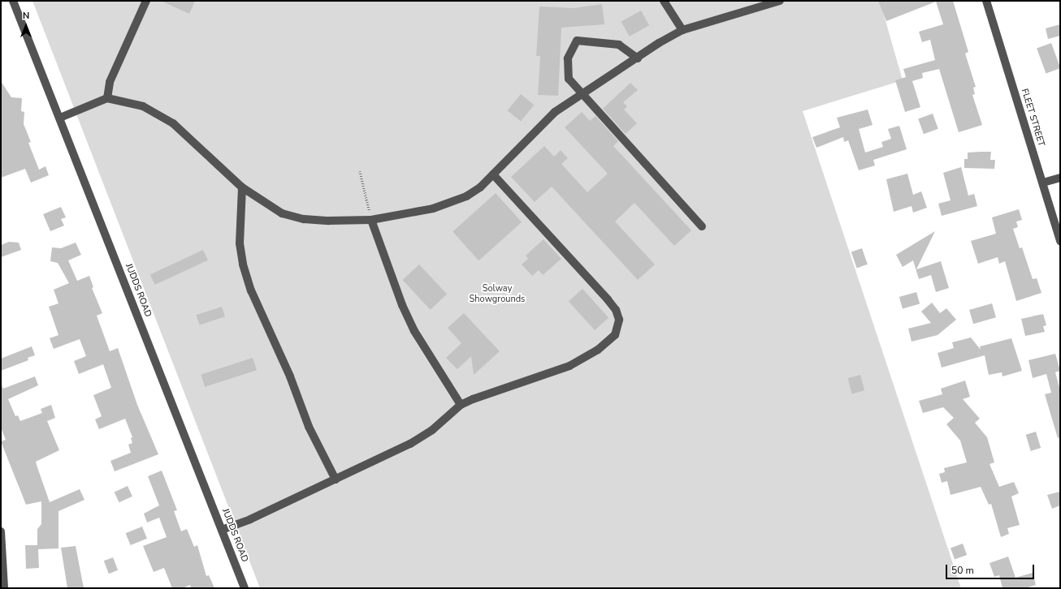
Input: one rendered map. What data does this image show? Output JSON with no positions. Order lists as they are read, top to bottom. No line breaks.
{"streets":{"street":["FLEET STREET","JUDDS ROAD"]},"parks":["Solway Showgrounds"],"scale_bar":"50 m","north":"top"}
